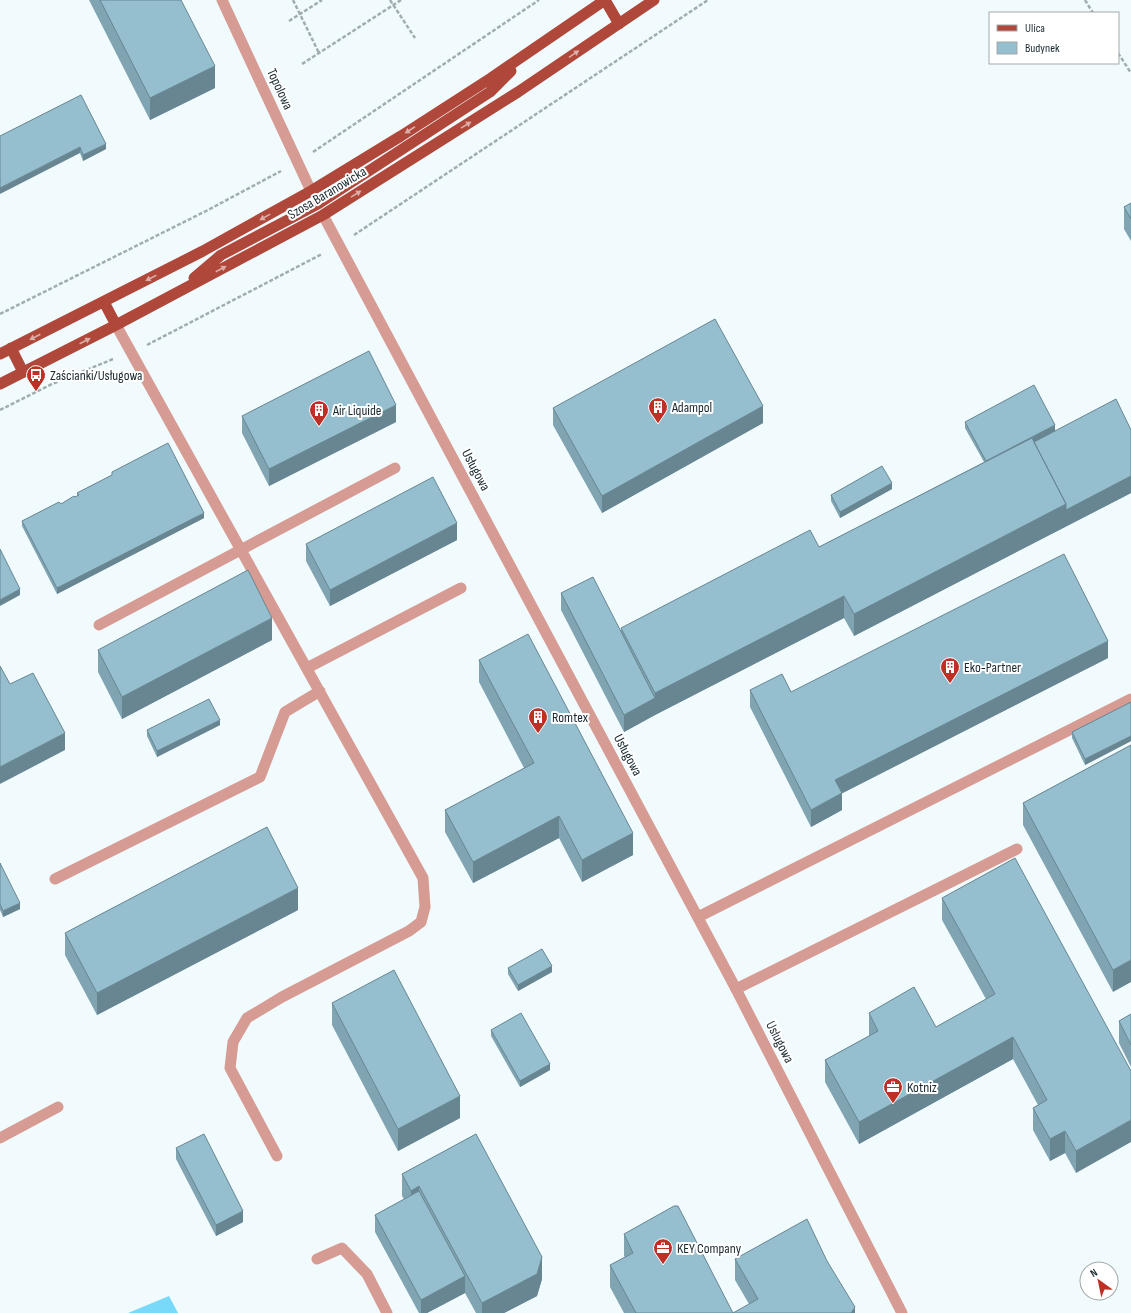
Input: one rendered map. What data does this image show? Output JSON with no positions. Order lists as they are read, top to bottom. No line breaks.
{"streets":{"main road":["Szosa Baranowicka"],"street":["Topolowa","Usługowa"]},"crossings":[["Topolowa","Szosa Baranowicka"],["Szosa Baranowicka","Usługowa"]],"places":{"bus stop":["Zaścianki/Usługowa"],"building":["Adampol","Air Liquide","Eko-Partner","Romtex"],"office":["Kotniz","KEY Company"]},"legend":["Ulica","Budynek"],"north":"top left"}
